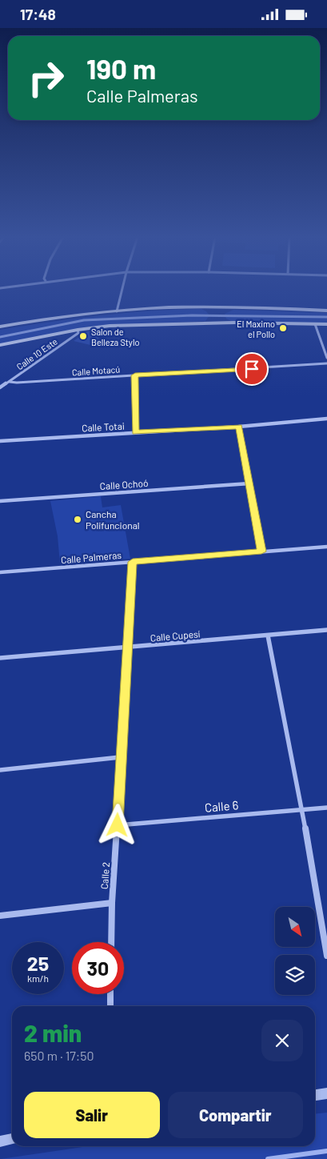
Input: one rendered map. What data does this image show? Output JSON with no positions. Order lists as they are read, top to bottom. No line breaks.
{"streets":{"street":["Calle 10 Este","Calle Motacú","Calle Totai","Calle Ochoó","Calle Palmeras","Calle Cupesí","Calle 6","Calle 2"]},"crossings":[["Calle 10 Este","Calle Motacú"],["Calle Palmeras","Calle 2"],["Calle Cupesí","Calle 2"],["Calle 6","Calle 2"]],"places":["El Maximo el Pollo","Salon de Belleza Stylo","Cancha Polifuncional"],"north":"bottom right","page":{"status":"17:48","turn":["190 m","Calle Palmeras"],"speed":"25 km/h","limit":"30","heading":["2 min","650 m · 17:50"],"buttons":["Salir","Compartir"]}}
